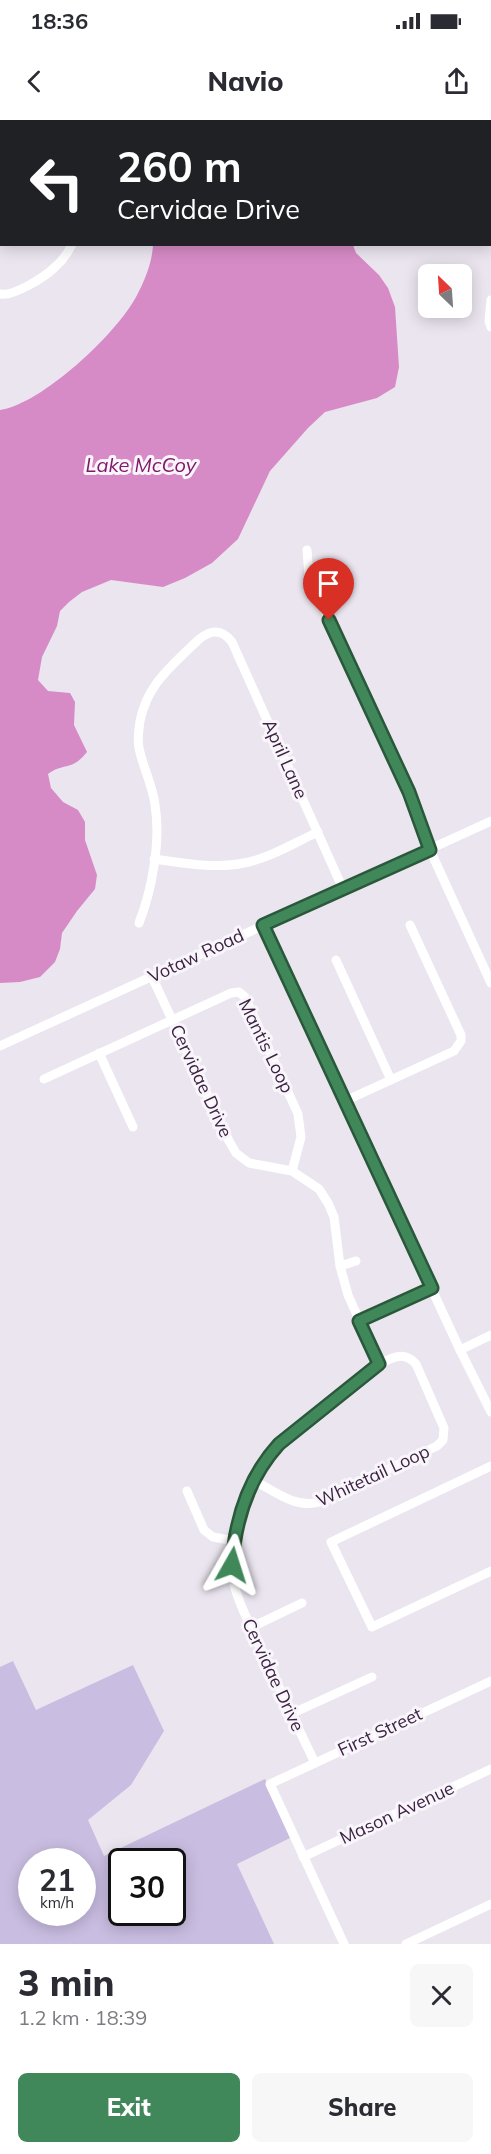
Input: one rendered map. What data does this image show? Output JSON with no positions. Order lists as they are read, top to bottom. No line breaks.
{"streets":{"street":["April Lane","Votaw Road","Mantis Loop","Cervidae Drive","Whitetail Loop","First Street","Mason Avenue"]},"crossings":[["April Lane","Votaw Road"],["Votaw Road","Cervidae Drive"],["Mantis Loop","Cervidae Drive"],["Cervidae Drive","Whitetail Loop"],["Cervidae Drive","First Street"],["First Street","Mason Avenue"]],"water":["Lake McCoy"],"north":"top left","page":{"status":"18:36","header":"Navio","turn":["260 m","Cervidae Drive"],"speed":"21 km/h","limit":"30","heading":["3 min","1.2 km · 18:39"],"buttons":["Exit","Share"]}}
